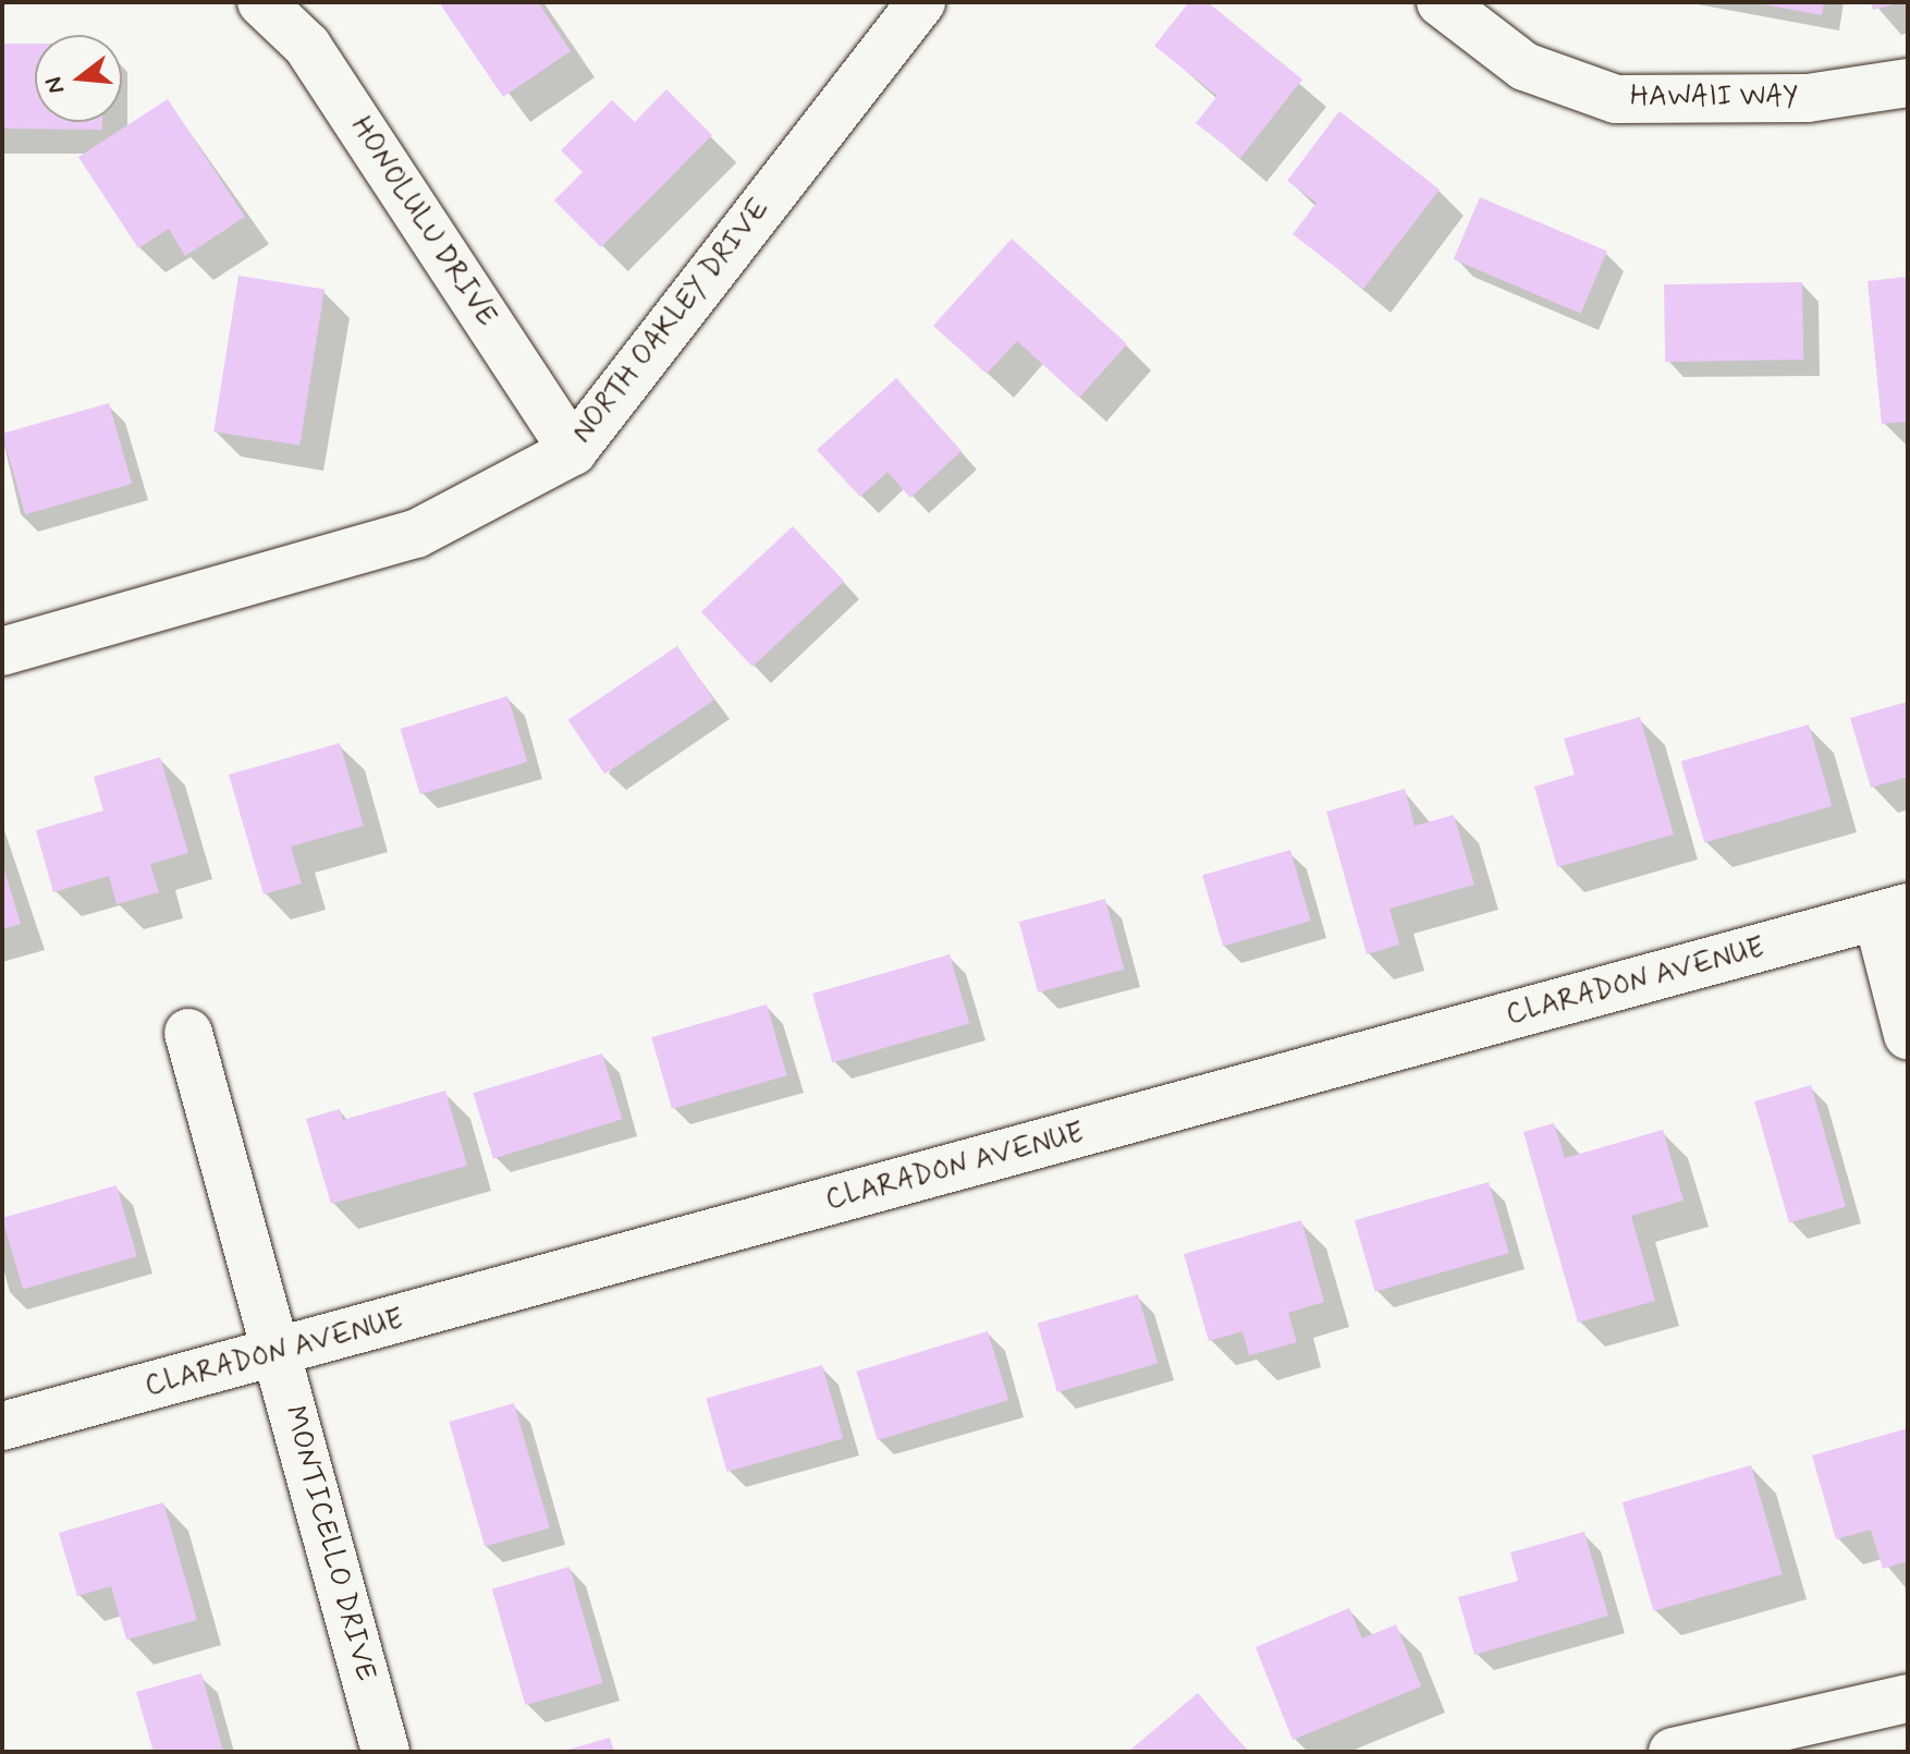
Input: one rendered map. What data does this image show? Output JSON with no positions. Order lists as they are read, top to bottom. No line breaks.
{"streets":{"street":["HAWAII WAY","HONOLULU DRIVE","NORTH OAKLEY DRIVE","CLARADON AVENUE","MONTICELLO DRIVE"]},"crossings":[["HONOLULU DRIVE","NORTH OAKLEY DRIVE"],["CLARADON AVENUE","MONTICELLO DRIVE"]],"north":"left"}
